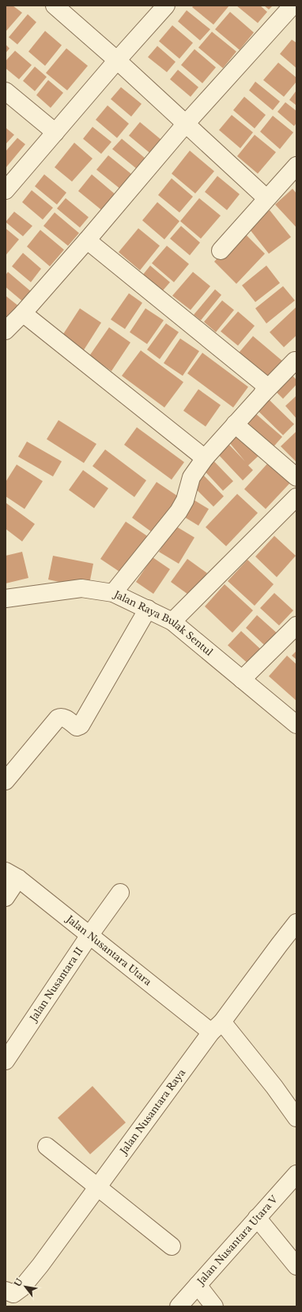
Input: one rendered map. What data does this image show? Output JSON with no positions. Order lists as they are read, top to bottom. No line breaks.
{"streets":{"street":["Jalan Raya Bulak Sentul","Jalan Nusantara Utara","Jalan Nusantara II","Jalan Nusantara Raya","Jalan Nusantara Utara V"]},"crossings":[["Jalan Nusantara Utara","Jalan Nusantara II"],["Jalan Nusantara Utara","Jalan Nusantara Raya"]],"north":"top left"}
